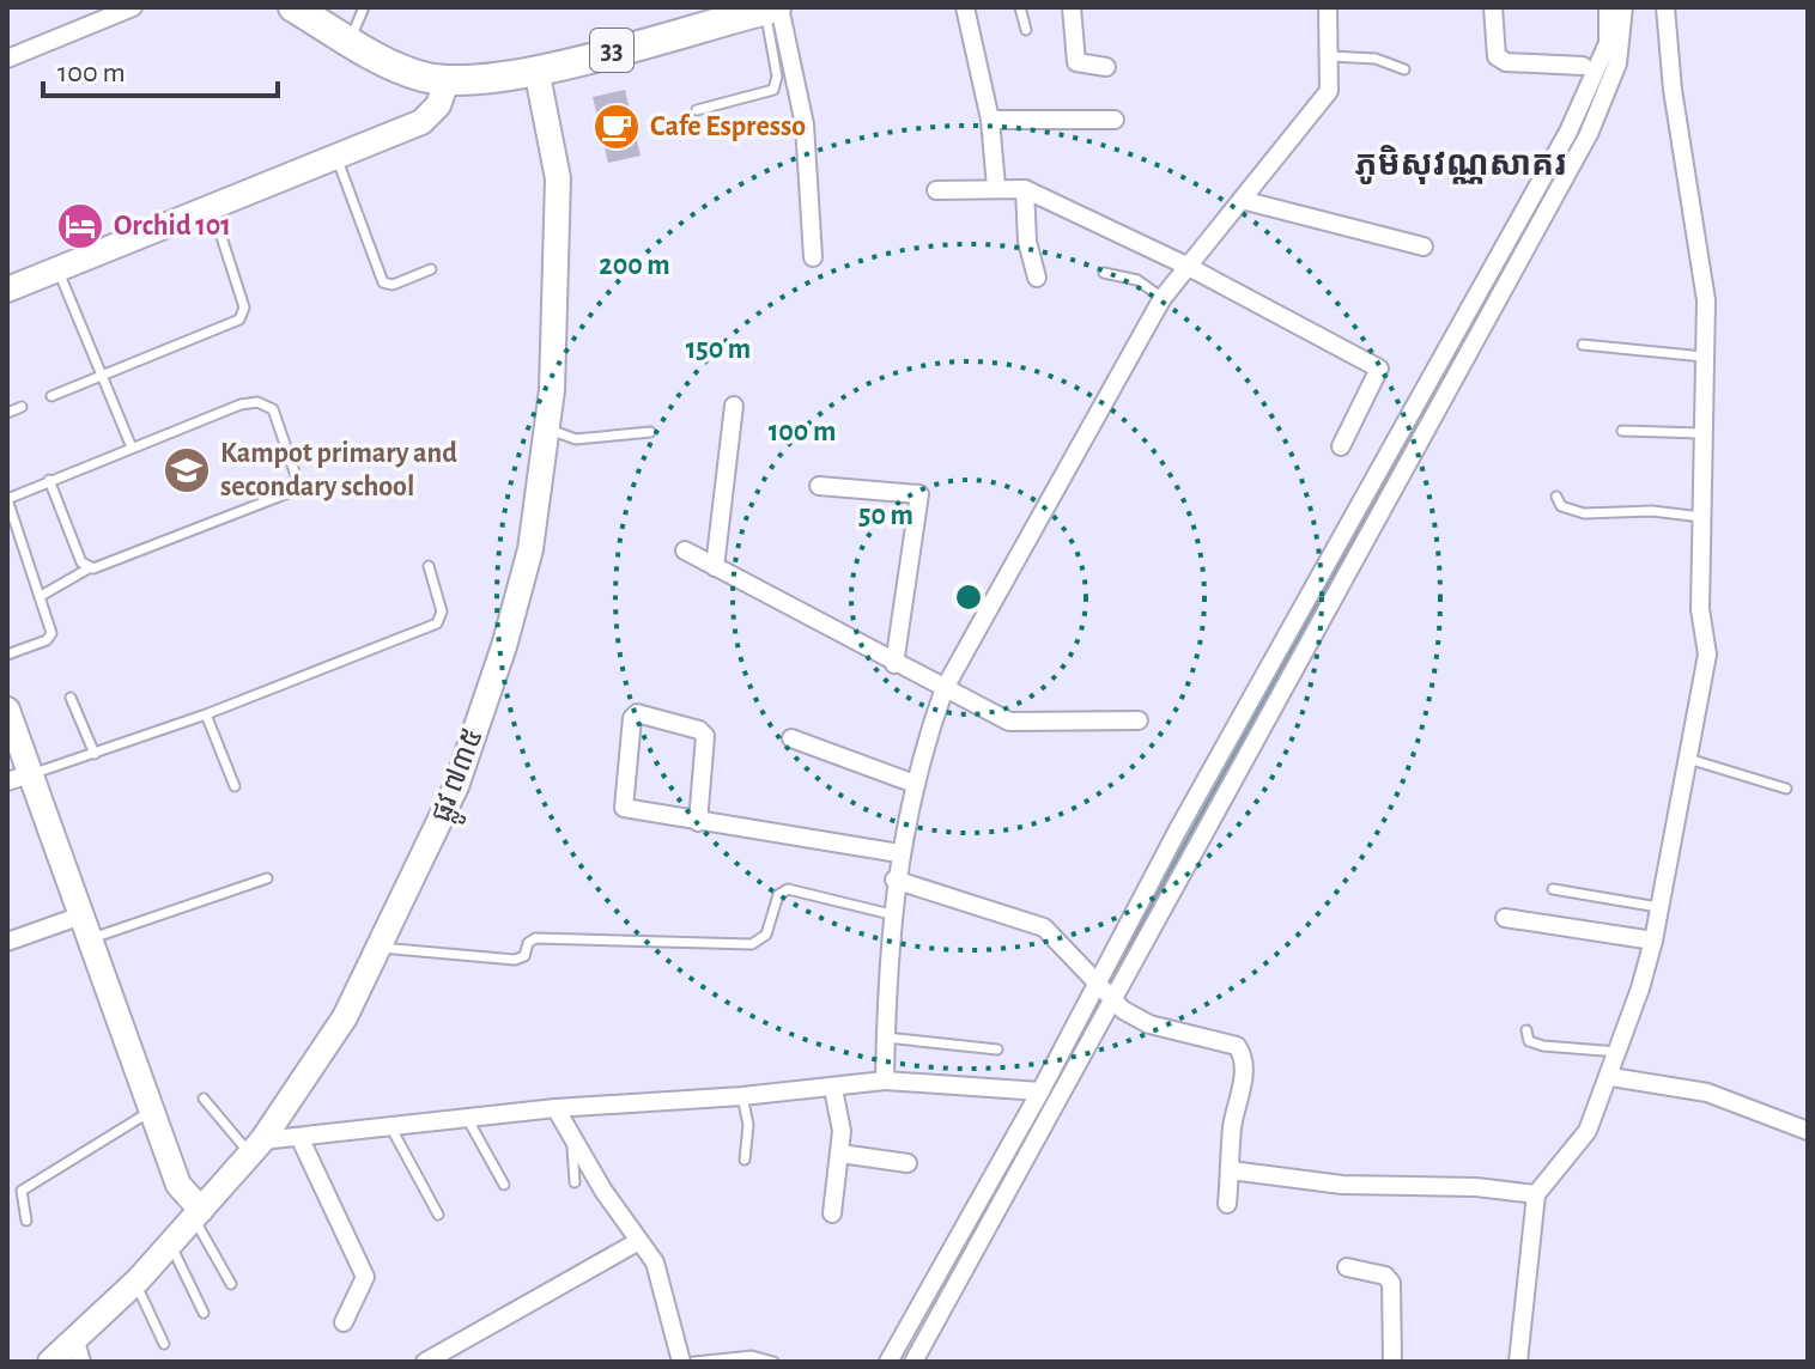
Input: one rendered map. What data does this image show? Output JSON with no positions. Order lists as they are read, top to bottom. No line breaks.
{"streets":{"main road":["33"],"street":["ផ្លូវ ៧៣៥"]},"crossings":[["33","ផ្លូវ ៧៣៥"]],"districts":["ភូមិសុវណ្ណសាគរ"],"places":{"cafe":["Cafe Espresso"],"hotel":["Orchid 101"],"school or university":["Kampot primary and secondary school"]},"scale_bar":"100 m","rings":["200 m","150 m","100 m","50 m"]}
